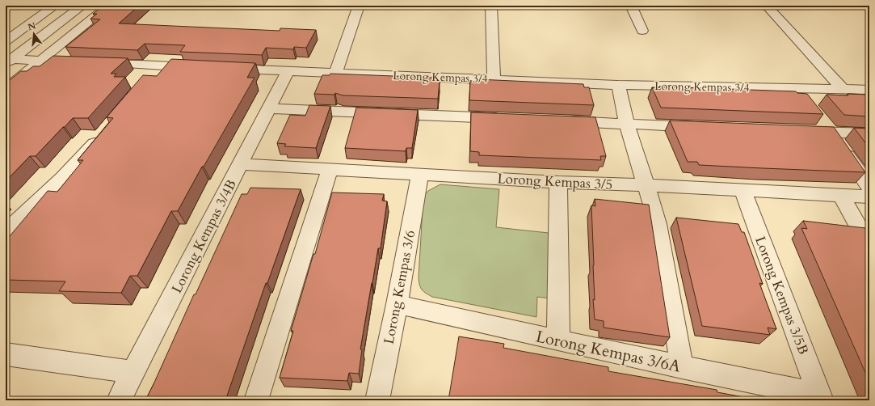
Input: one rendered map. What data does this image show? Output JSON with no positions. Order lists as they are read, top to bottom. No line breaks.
{"streets":{"street":["Lorong Kempas 3/4","Lorong Kempas 3/5","Lorong Kempas 3/4B","Lorong Kempas 3/6","Lorong Kempas 3/5B","Lorong Kempas 3/6A"]},"crossings":[["Lorong Kempas 3/4","Lorong Kempas 3/4B"],["Lorong Kempas 3/5","Lorong Kempas 3/4B"],["Lorong Kempas 3/5","Lorong Kempas 3/6"],["Lorong Kempas 3/5","Lorong Kempas 3/5B"],["Lorong Kempas 3/6","Lorong Kempas 3/6A"],["Lorong Kempas 3/5B","Lorong Kempas 3/6A"]],"north":"top"}
